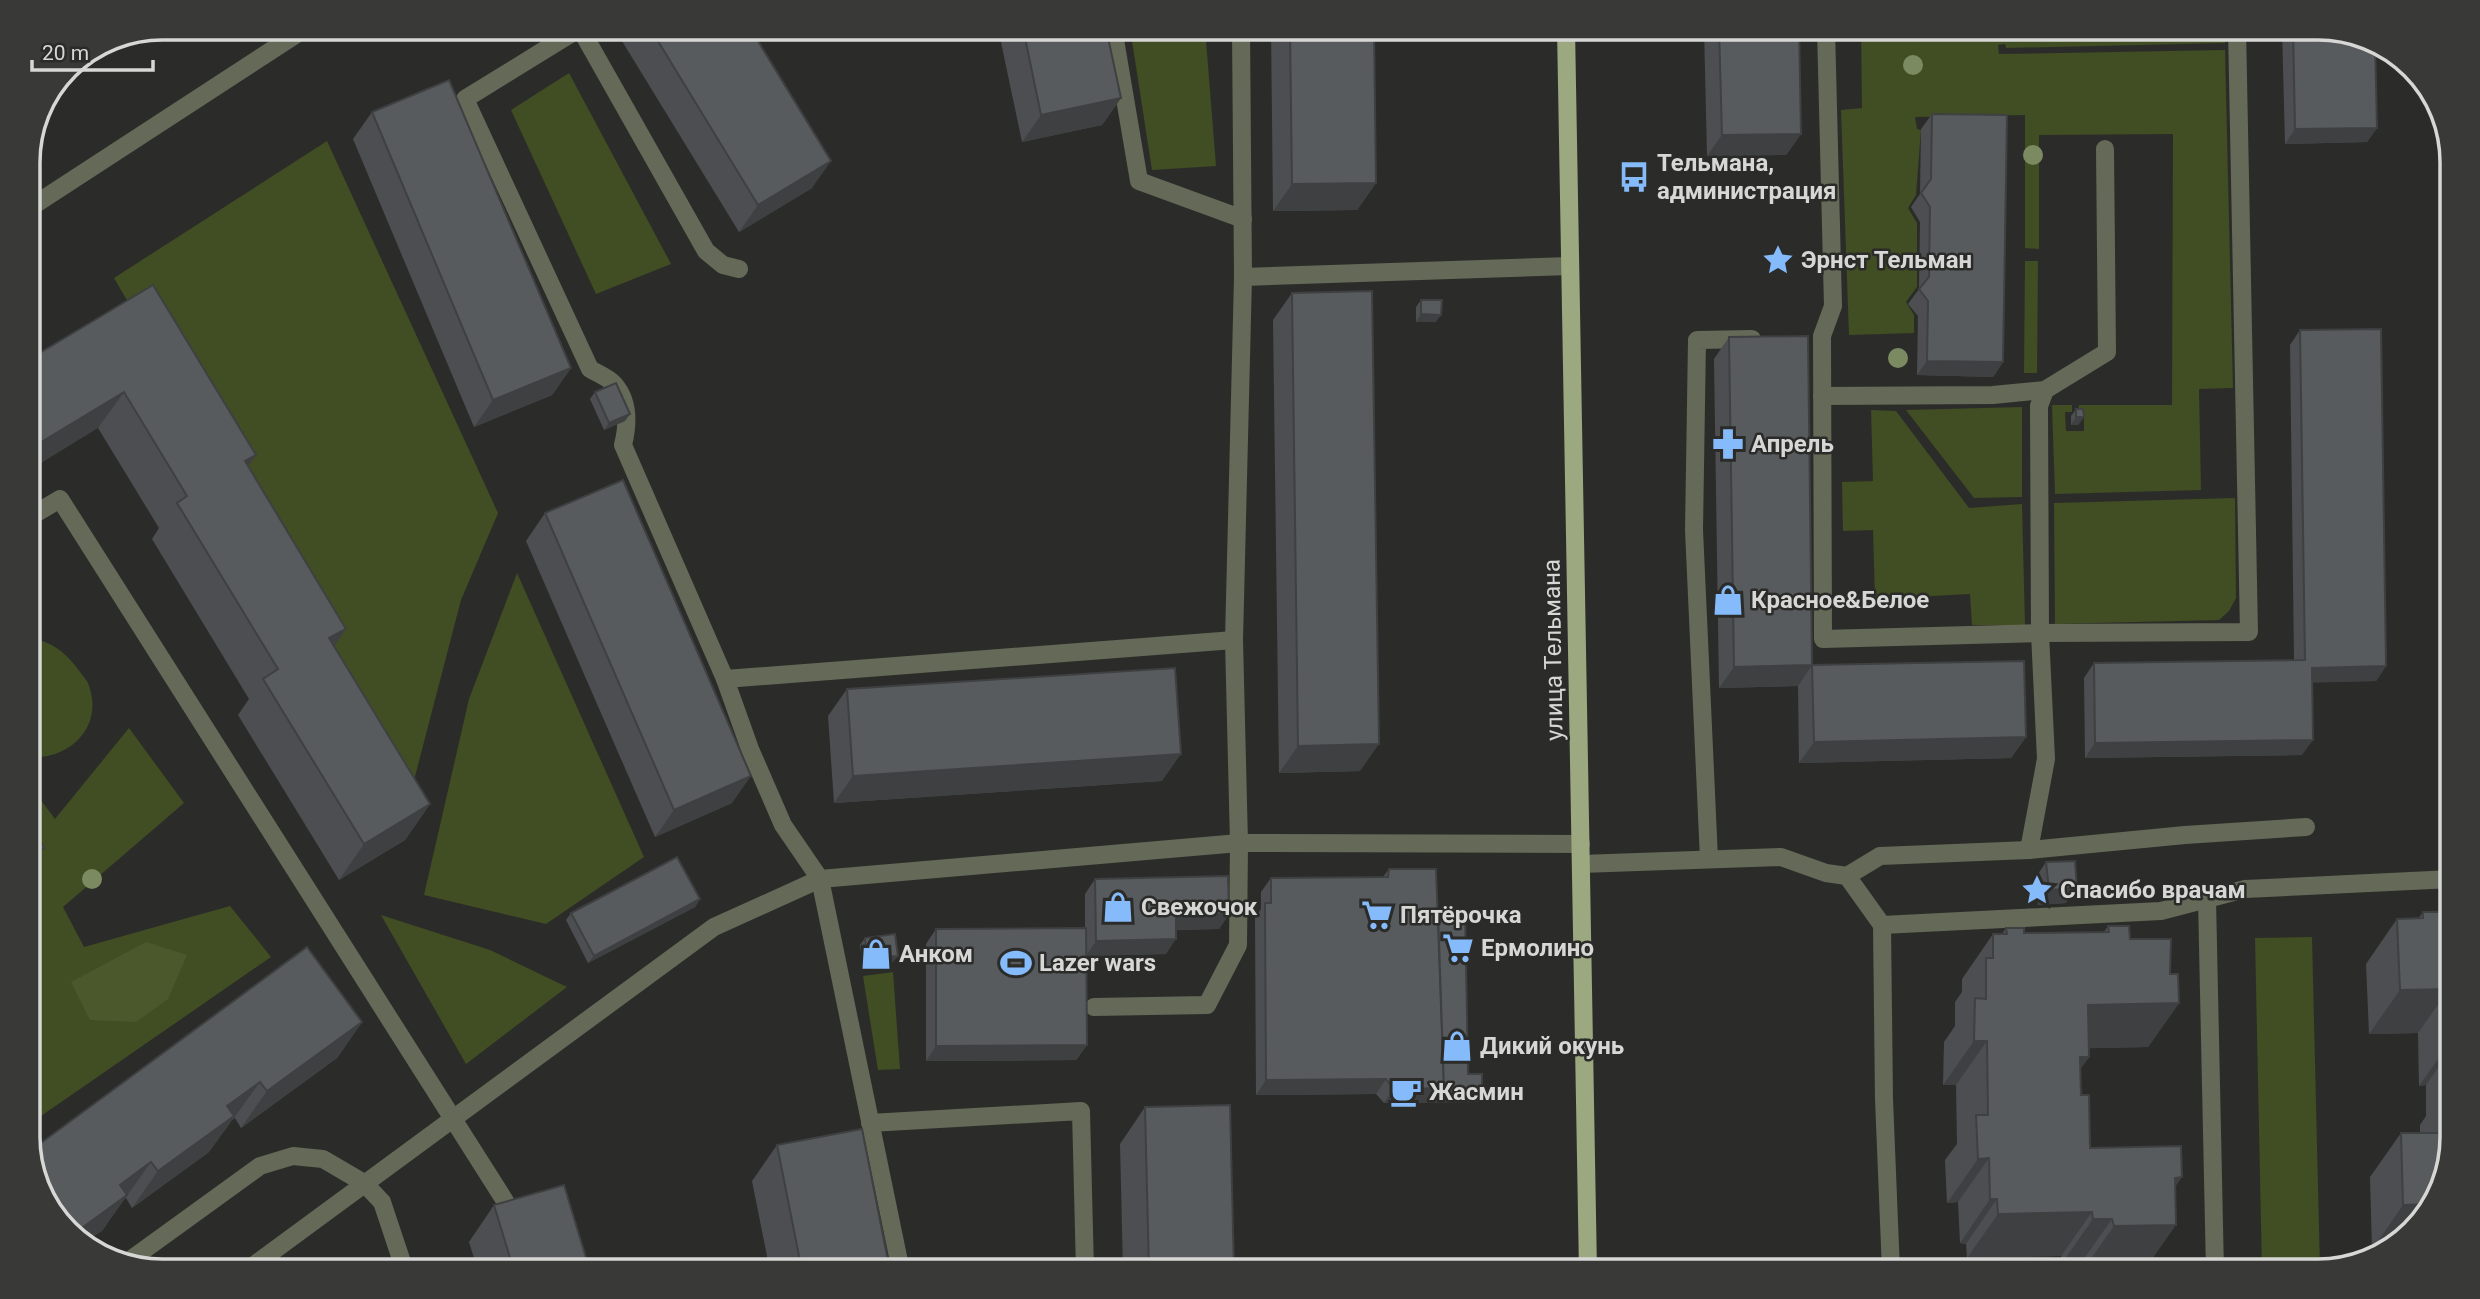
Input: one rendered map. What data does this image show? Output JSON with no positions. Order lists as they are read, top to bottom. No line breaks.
{"streets":{"main road":["улица Тельмана"]},"places":{"bus stop":["Тельмана, администрация"],"place":["Эрнст Тельман","Спасибо врачам"],"pharmacy":["Апрель"],"shop":["Красное&Белое","Свежочок","Анком","Дикий окунь"],"supermarket":["Пятёрочка","Ермолино"],"sports":["Lazer wars"],"cafe":["Жасмин"]},"scale_bar":"20 m"}
